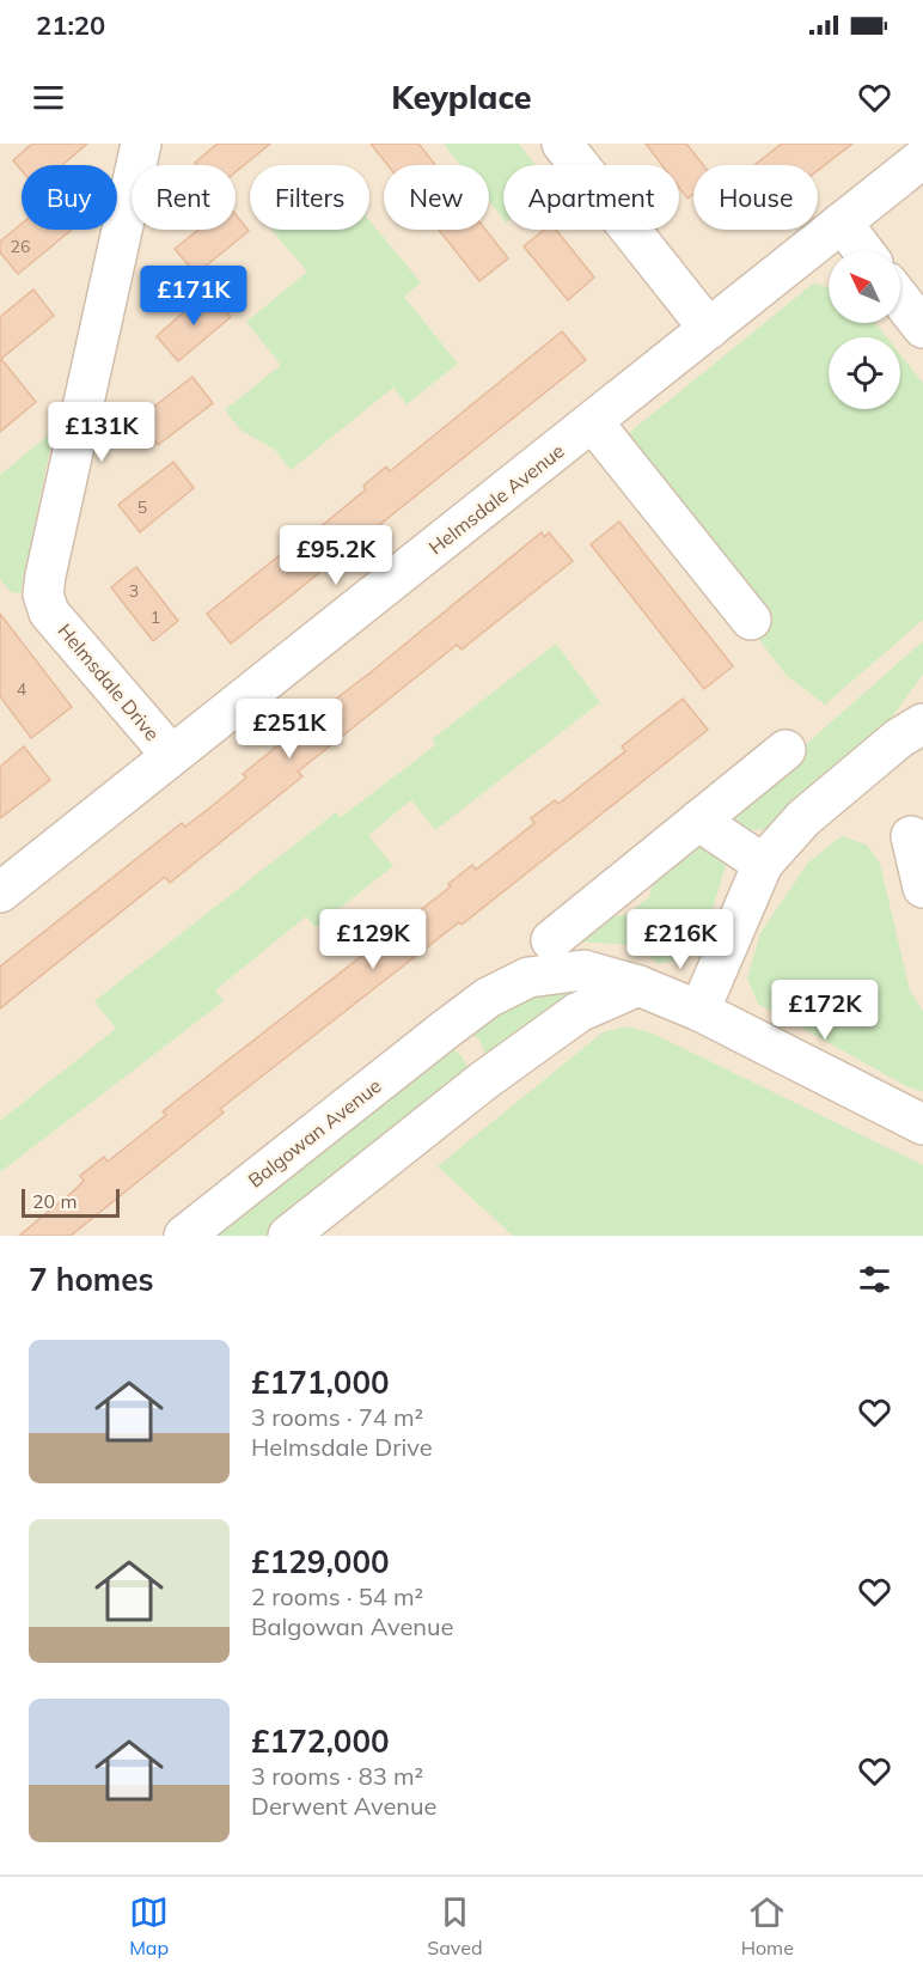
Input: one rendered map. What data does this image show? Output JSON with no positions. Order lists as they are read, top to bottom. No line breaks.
{"streets":{"street":["Helmsdale Avenue","Helmsdale Drive","Balgowan Avenue"]},"crossings":[["Helmsdale Avenue","Helmsdale Drive"]],"house_numbers":["26","5","3","1","4"],"scale_bar":"20 m","north":"top left","page":{"status":"21:20","header":"Keyplace","chip":["Buy","Rent","Filters","New","Apartment","House"],"price":["£171K","£131K","£95.2K","£251K","£129K","£216K","£172K"],"scale":"20 m","heading":"7 homes","list":[{"name":"£171,000","note":"3 rooms · 74 m² · Helmsdale Drive"},{"name":"£129,000","note":"2 rooms · 54 m² · Balgowan Avenue"},{"name":"£172,000","note":"3 rooms · 83 m² · Derwent Avenue"}],"tabs":["Map","Saved","Home"]}}
